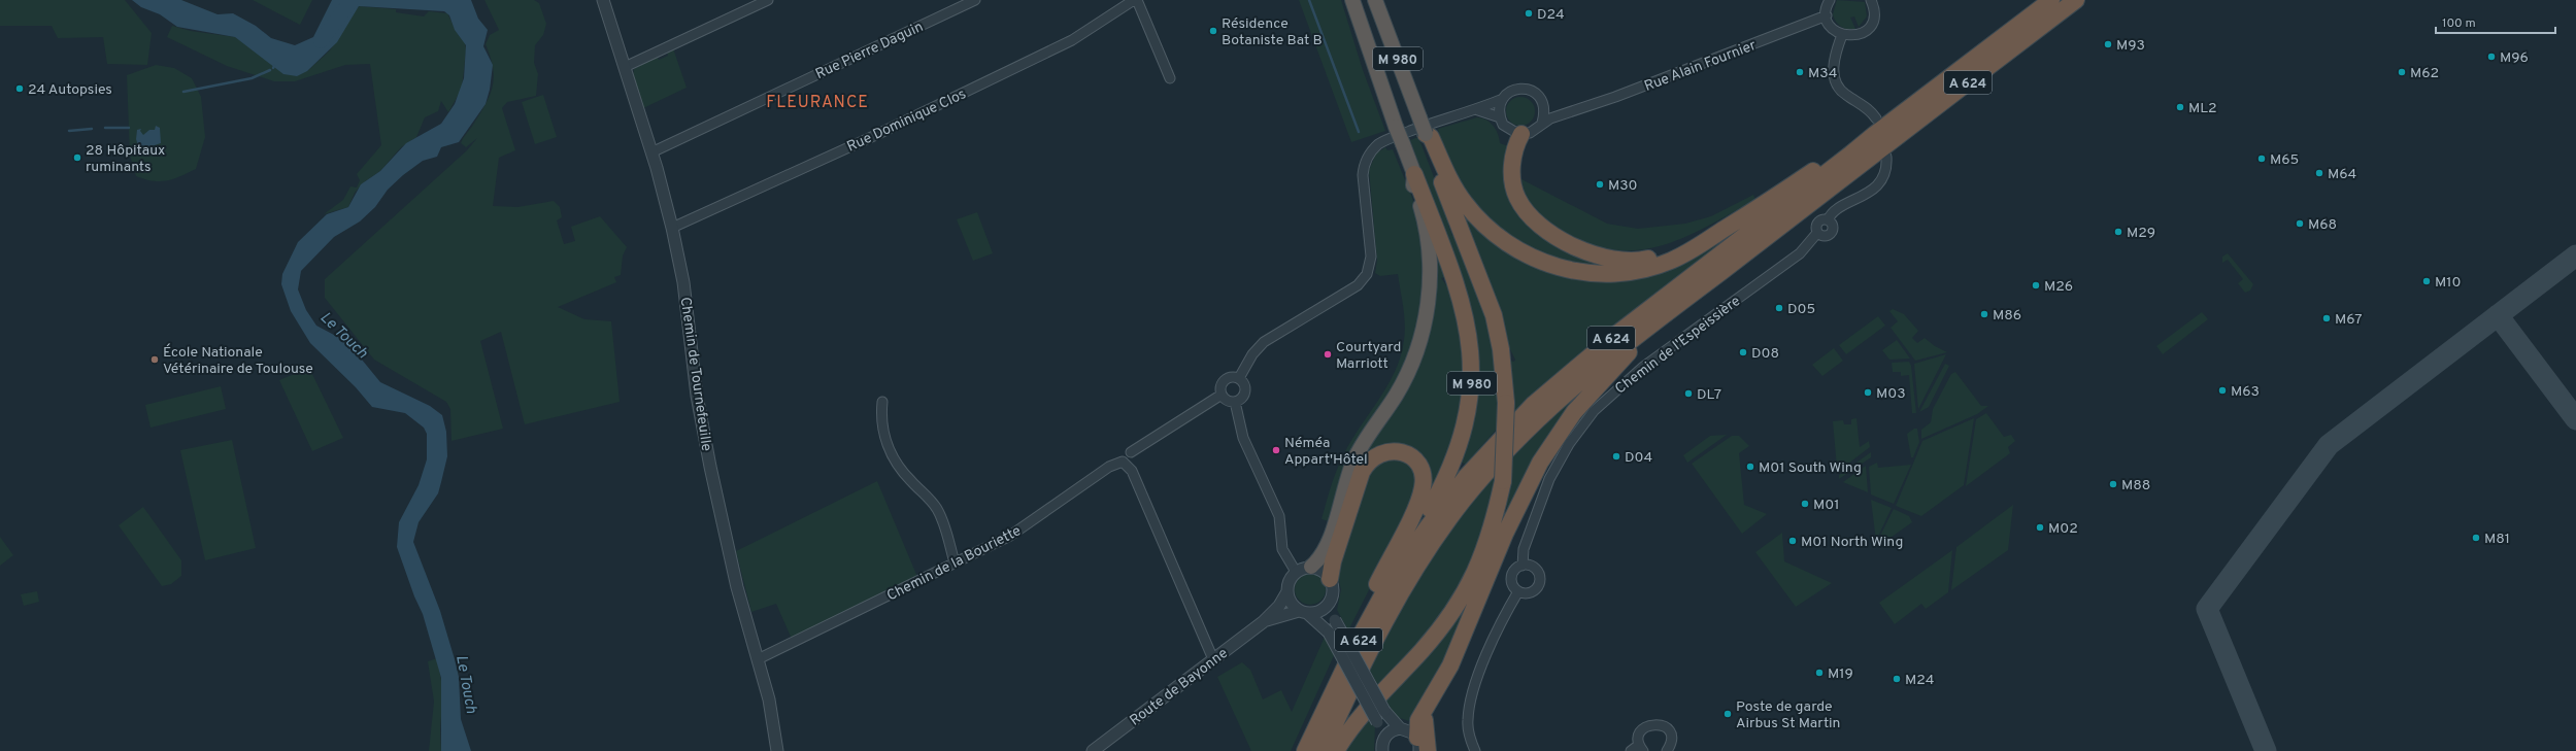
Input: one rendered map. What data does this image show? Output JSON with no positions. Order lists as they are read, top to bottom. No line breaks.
{"streets":{"highway":["M 980","A 624"],"street":["Rue Pierre Daguin","Rue Alain Fournier","Rue Dominique Clos","Chemin de l'Espeissière","Chemin de Tournefeuille","Chemin de la Bouriette","Route de Bayonne"]},"crossings":[["Rue Pierre Daguin","Chemin de Tournefeuille"],["M 980","A 624"],["Rue Dominique Clos","Chemin de Tournefeuille"],["Chemin de Tournefeuille","Chemin de la Bouriette"],["Chemin de la Bouriette","Route de Bayonne"]],"districts":["FLEURANCE"],"water":["Le Touch"],"places":["D24","Résidence Botaniste Bat B","M93","M96","M34","M62","24 Autopsies","ML2","28 Hôpitaux ruminants","M65","M64","M30","M68","M29","M10","M26","D05","M86","M67","D08","Courtyard Marriott","École Nationale Vétérinaire de Toulouse","M63","M03","DL7","Néméa Appart'Hôtel","D04","M01 South Wing","M88","M01","M02","M81","M01 North Wing","M19","M24","Poste de garde Airbus St Martin"],"scale_bar":"100 m"}
